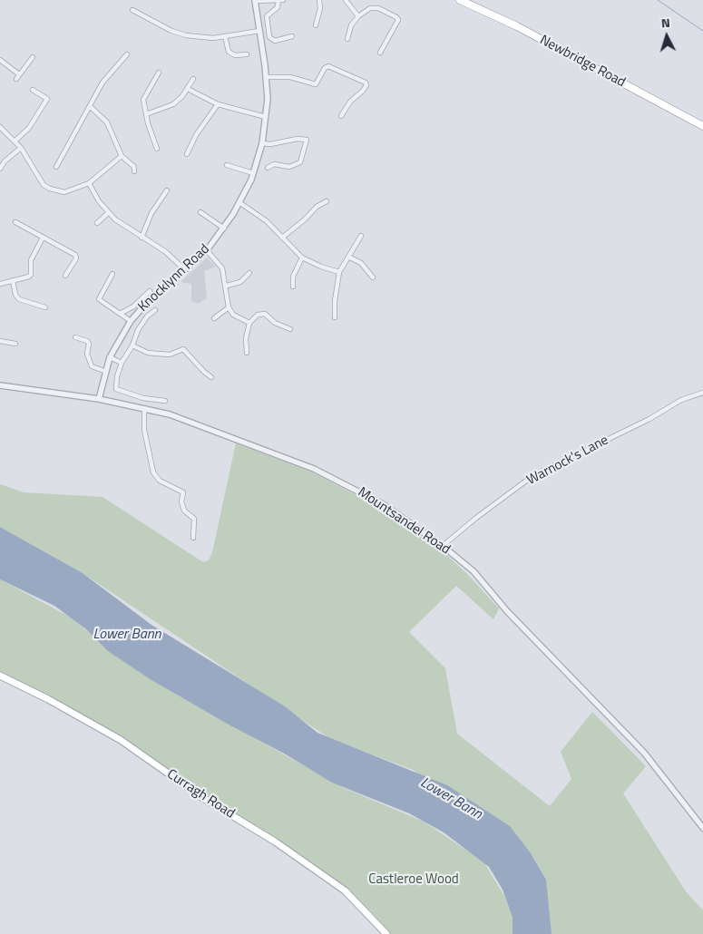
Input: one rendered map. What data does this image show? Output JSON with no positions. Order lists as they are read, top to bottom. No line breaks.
{"streets":{"highway":["Newbridge Road"],"main road":["Curragh Road"],"street":["Knocklynn Road","Warnock's Lane","Mountsandel Road"]},"crossings":[["Knocklynn Road","Mountsandel Road"],["Warnock's Lane","Mountsandel Road"]],"water":["Lower Bann"],"parks":["Castleroe Wood"],"north":"top"}
